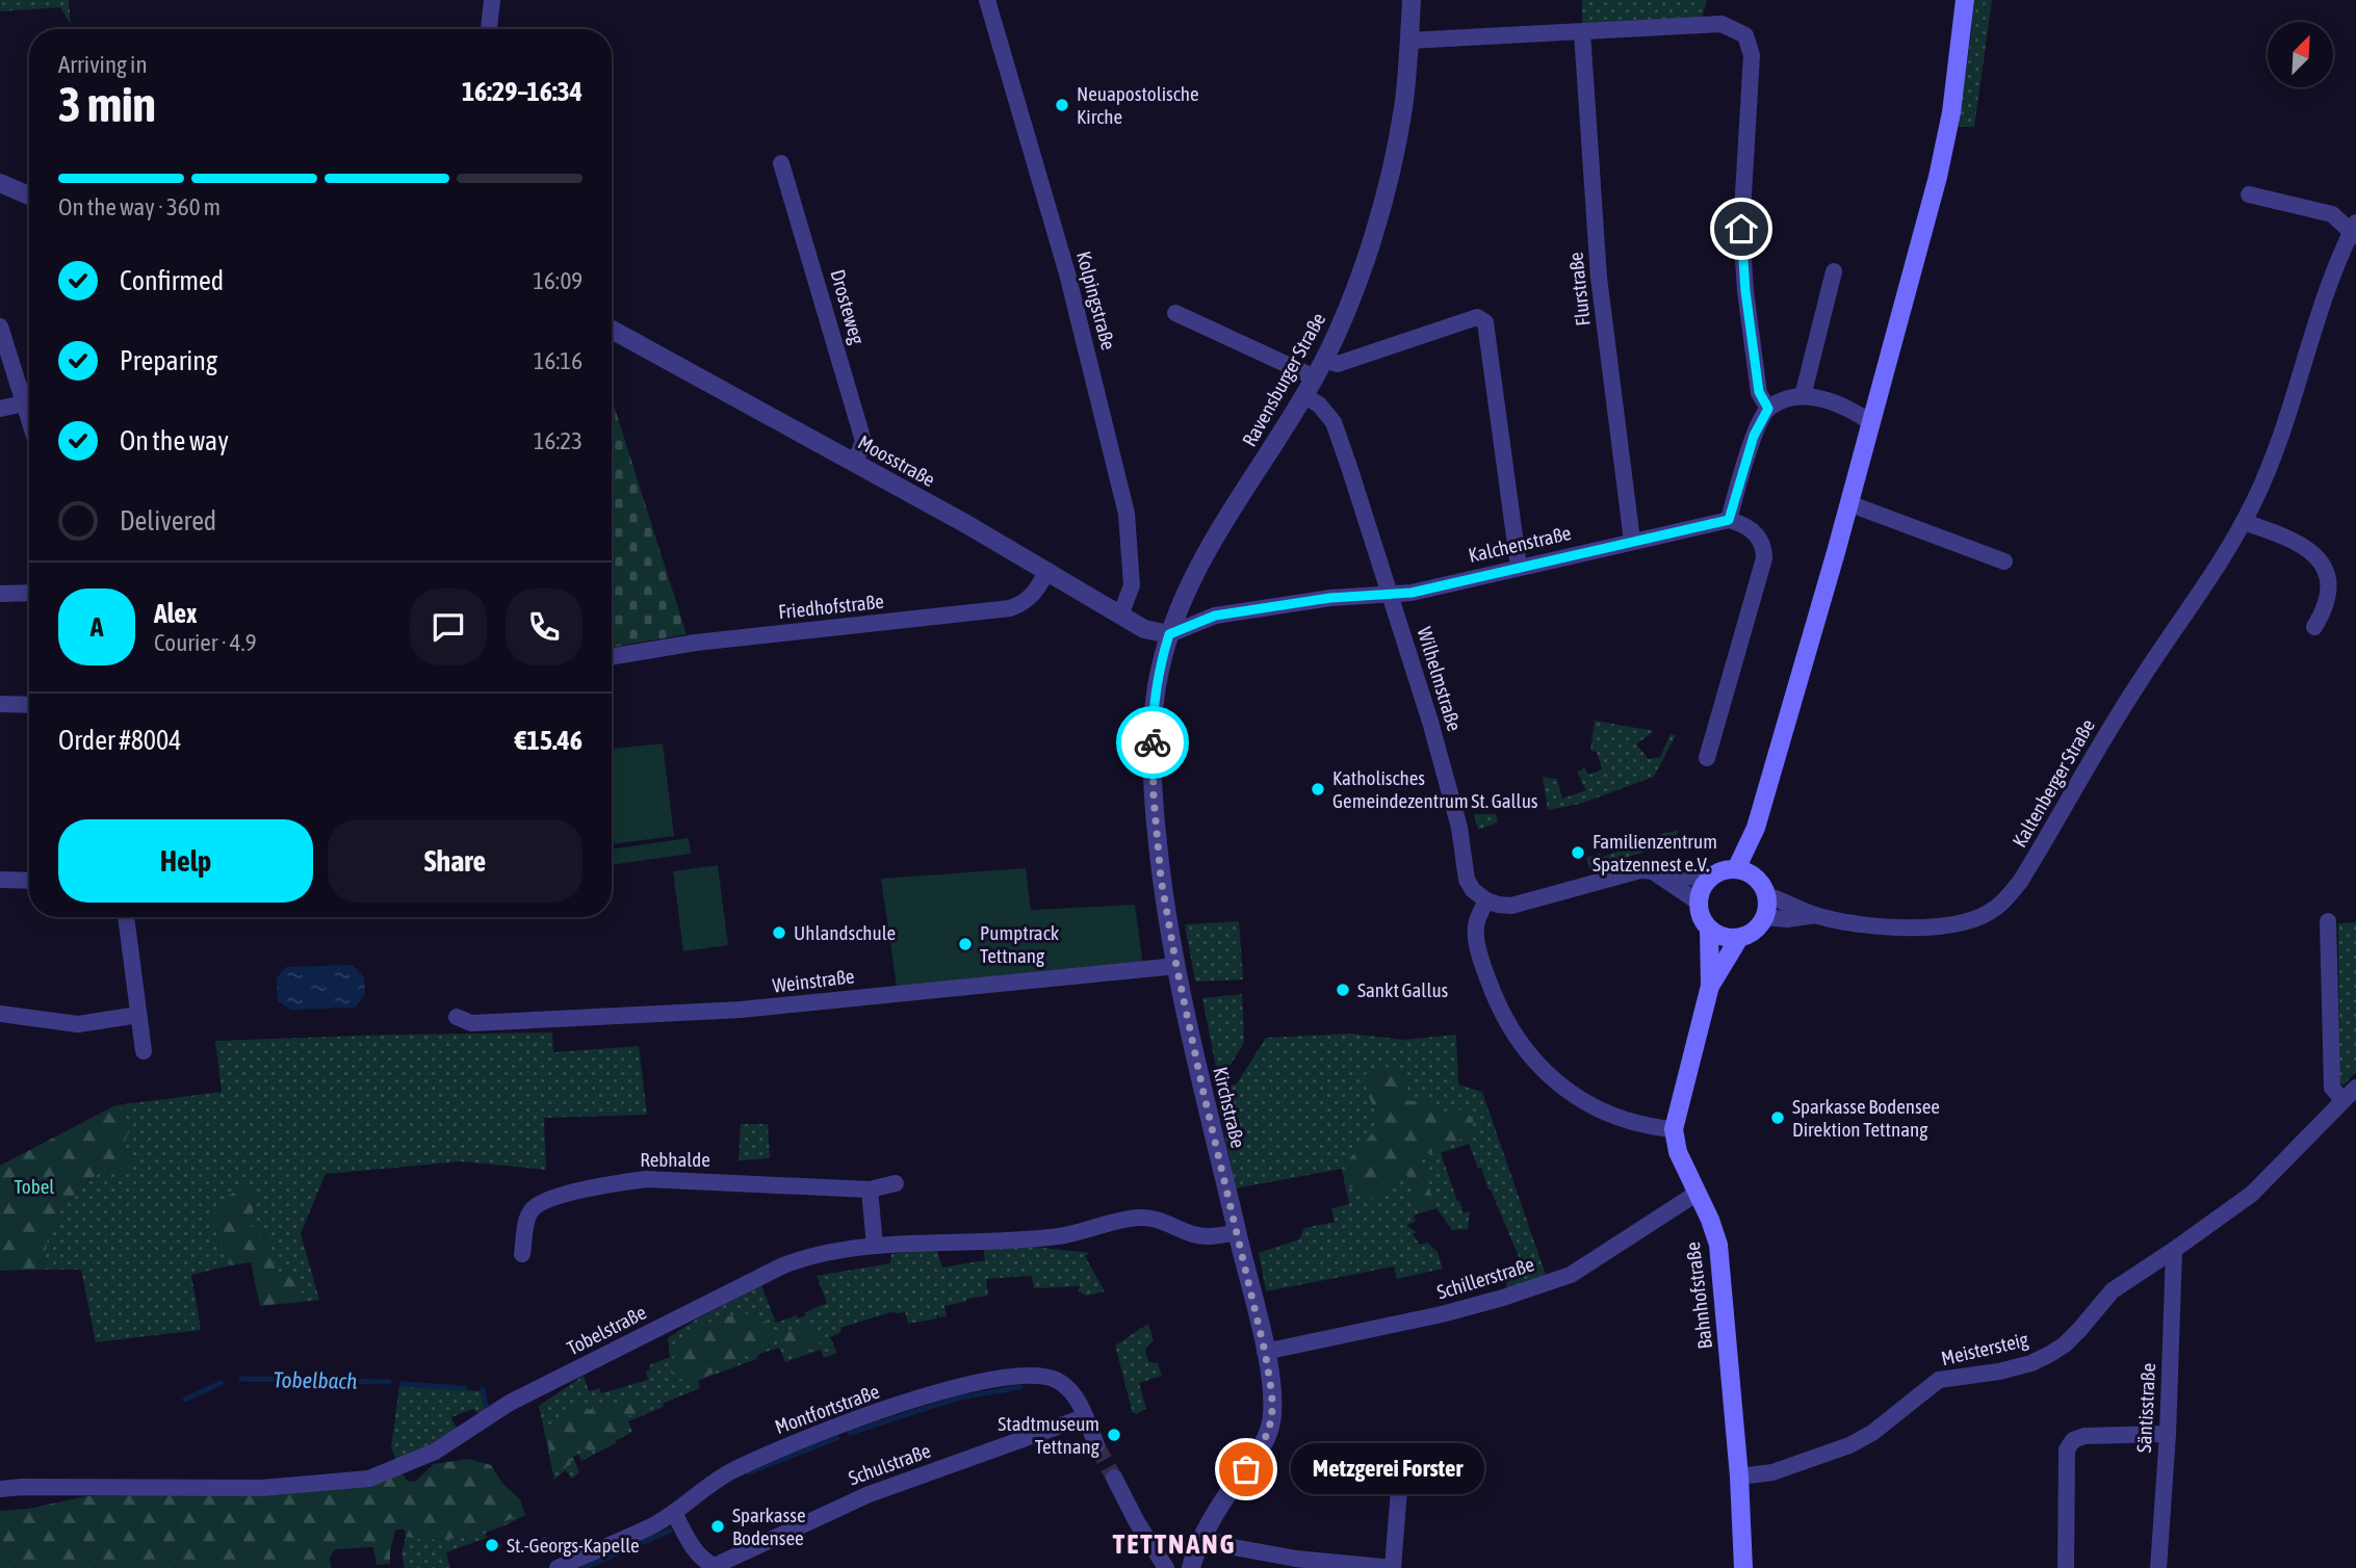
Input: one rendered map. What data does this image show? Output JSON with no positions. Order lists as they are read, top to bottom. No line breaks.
{"streets":{"main road":["Bahnhofstraße"],"street":["Flurstraße","Kolpingstraße","Drosteweg","Ravensburger Straße","Moosstraße","Kalchenstraße","Friedhofstraße","Wilhelmstraße","Kaltenberger Straße","Weinstraße","Kirchstraße","Rebhalde","Schillerstraße","Tobelstraße","Meistersteig","Säntisstraße","Montfortstraße","Schulstraße"]},"crossings":[["Flurstraße","Kalchenstraße"],["Kolpingstraße","Moosstraße"],["Drosteweg","Moosstraße"],["Ravensburger Straße","Moosstraße"],["Ravensburger Straße","Kalchenstraße"],["Ravensburger Straße","Wilhelmstraße"],["Ravensburger Straße","Kirchstraße"],["Moosstraße","Kalchenstraße"],["Moosstraße","Friedhofstraße"],["Moosstraße","Kirchstraße"],["Kalchenstraße","Wilhelmstraße"],["Kalchenstraße","Kirchstraße"],["Kaltenberger Straße","Bahnhofstraße"],["Weinstraße","Kirchstraße"],["Kirchstraße","Schillerstraße"],["Kirchstraße","Tobelstraße"],["Schillerstraße","Bahnhofstraße"],["Bahnhofstraße","Meistersteig"],["Meistersteig","Säntisstraße"],["Montfortstraße","Schulstraße"]],"districts":["TETTNANG"],"water":["Tobelbach"],"parks":["Tobel"],"places":["Neuapostolische Kirche","Katholisches Gemeindezentrum St. Gallus","Familienzentrum Spatzennest e.V.","Uhlandschule","Pumptrack Tettnang","Sankt Gallus","Sparkasse Bodensee Direktion Tettnang","Stadtmuseum Tettnang","Metzgerei Forster","Sparkasse Bodensee","St.-Georgs-Kapelle"],"north":"top right","page":{"heading":["3 min","Arriving in","16:29–16:34"],"panel":["Alex","Courier · 4.9","Order #8004","€15.46"],"bar":"On the way · 360 m","list":[["Confirmed","16:09"],["Preparing","16:16"],["On the way","16:23"],"Delivered"],"round":"A","buttons":["Help","Share"],"bubble":"Metzgerei Forster"}}
